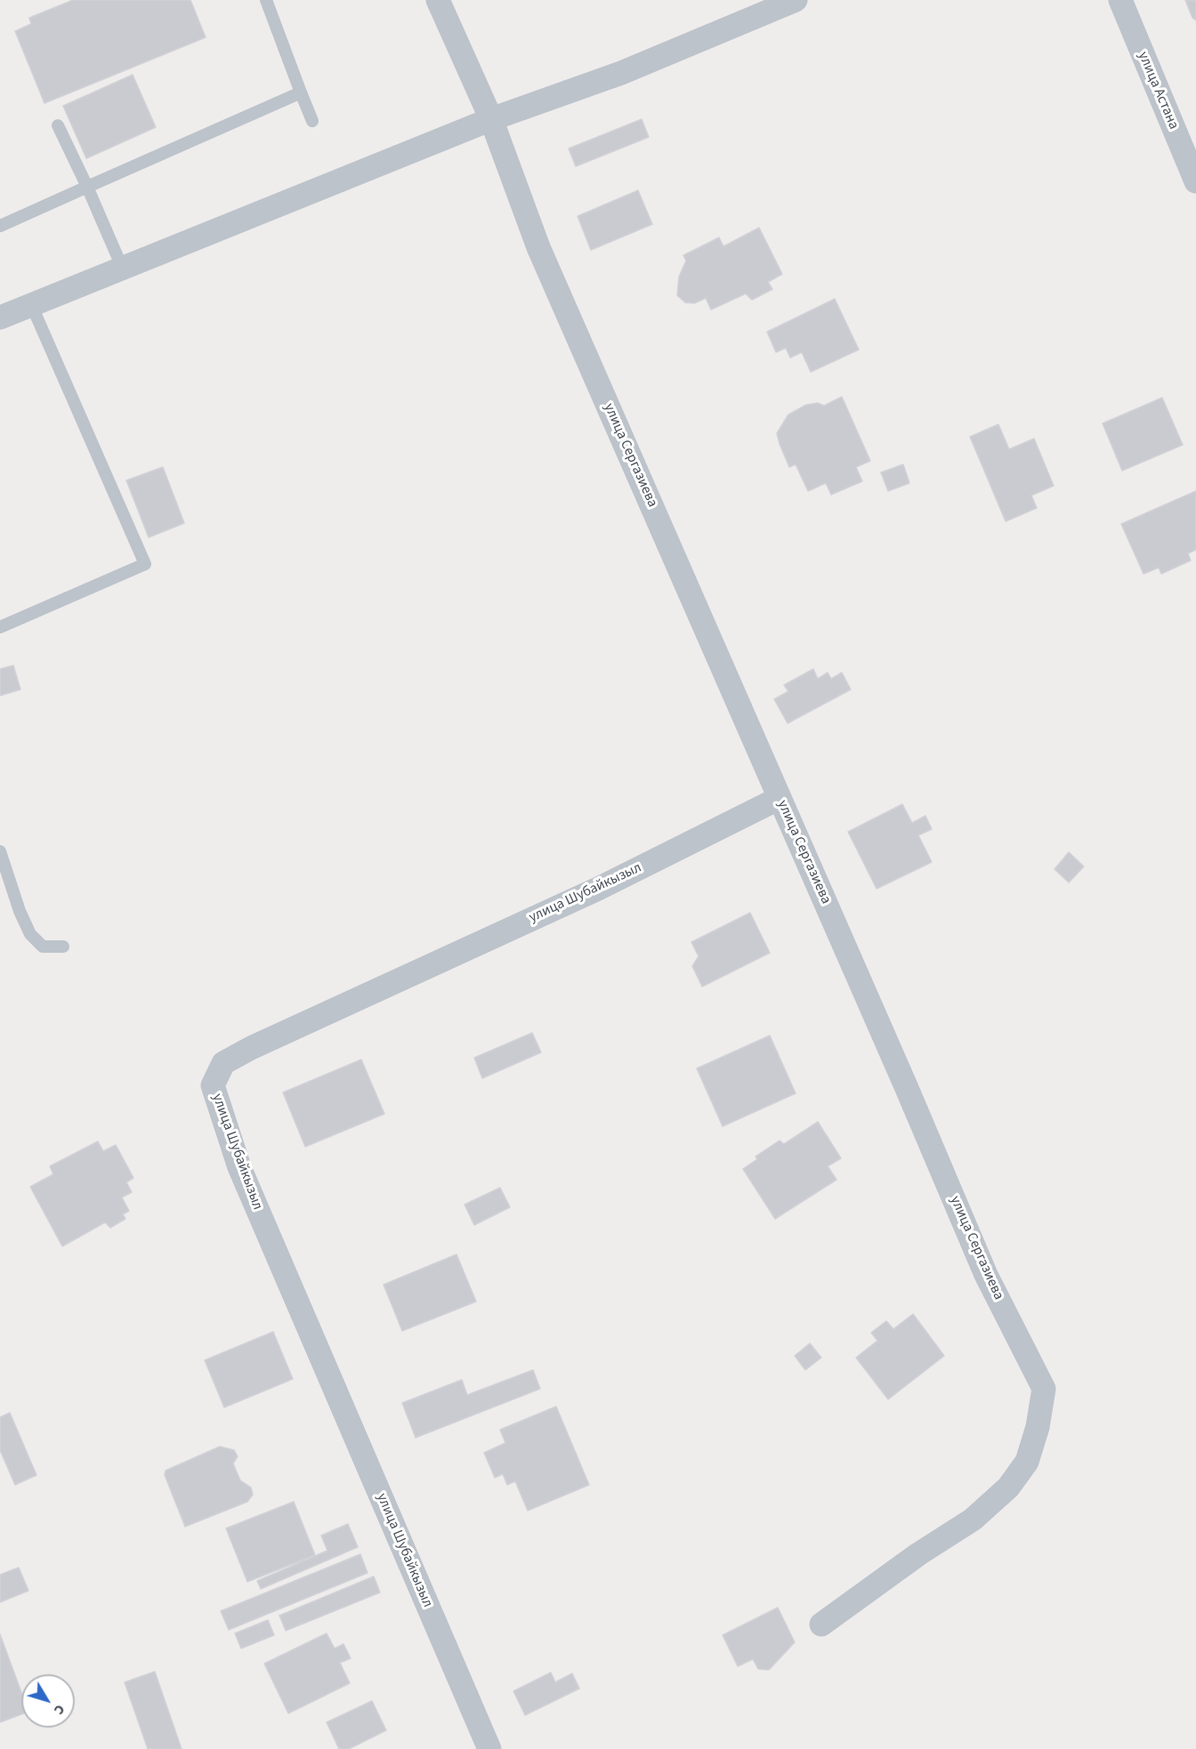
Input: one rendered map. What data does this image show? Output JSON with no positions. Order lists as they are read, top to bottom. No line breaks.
{"streets":{"street":["улица Астана","улица Сергазиева","улица Шубайкызыл"]},"crossings":[["улица Сергазиева","улица Шубайкызыл"]],"north":"bottom right"}
